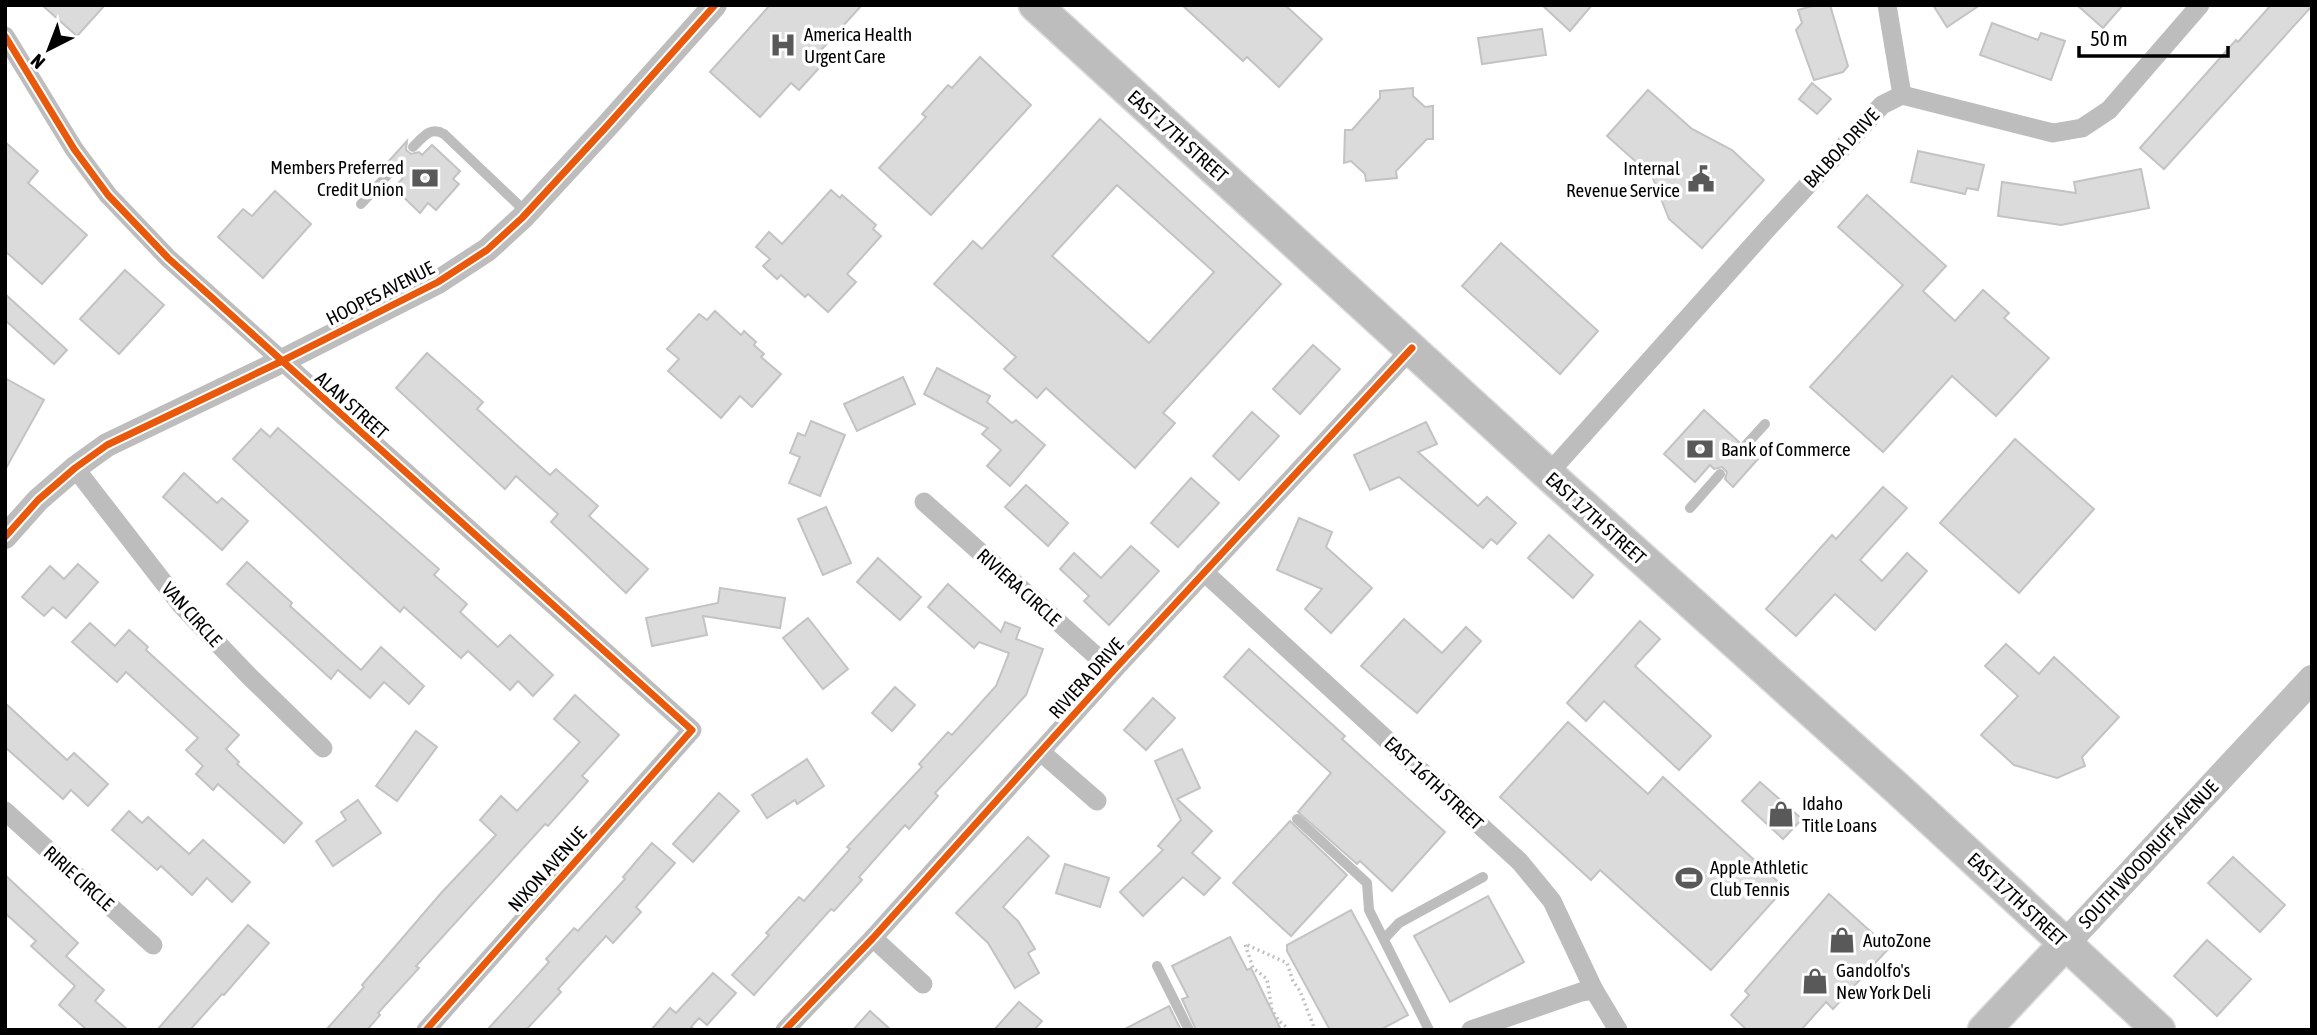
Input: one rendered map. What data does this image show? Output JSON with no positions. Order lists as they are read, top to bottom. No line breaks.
{"streets":{"main road":["EAST 17TH STREET","SOUTH WOODRUFF AVENUE"],"street":["BALBOA DRIVE","HOOPES AVENUE","ALAN STREET","RIVIERA CIRCLE","VAN CIRCLE","RIVIERA DRIVE","EAST 16TH STREET","NIXON AVENUE","RIRIE CIRCLE"]},"crossings":[["EAST 17TH STREET","BALBOA DRIVE"],["EAST 17TH STREET","RIVIERA DRIVE"],["EAST 17TH STREET","SOUTH WOODRUFF AVENUE"],["HOOPES AVENUE","ALAN STREET"],["HOOPES AVENUE","VAN CIRCLE"],["ALAN STREET","NIXON AVENUE"],["RIVIERA CIRCLE","RIVIERA DRIVE"],["RIVIERA DRIVE","EAST 16TH STREET"]],"places":{"hospital":["America Health Urgent Care"],"bank":["Members Preferred Credit Union","Bank of Commerce"],"public building":["Internal Revenue Service"],"shop":["Idaho Title Loans","AutoZone","Gandolfo's New York Deli"],"sports":["Apple Athletic Club Tennis"]},"scale_bar":"50 m","north":"bottom left"}
